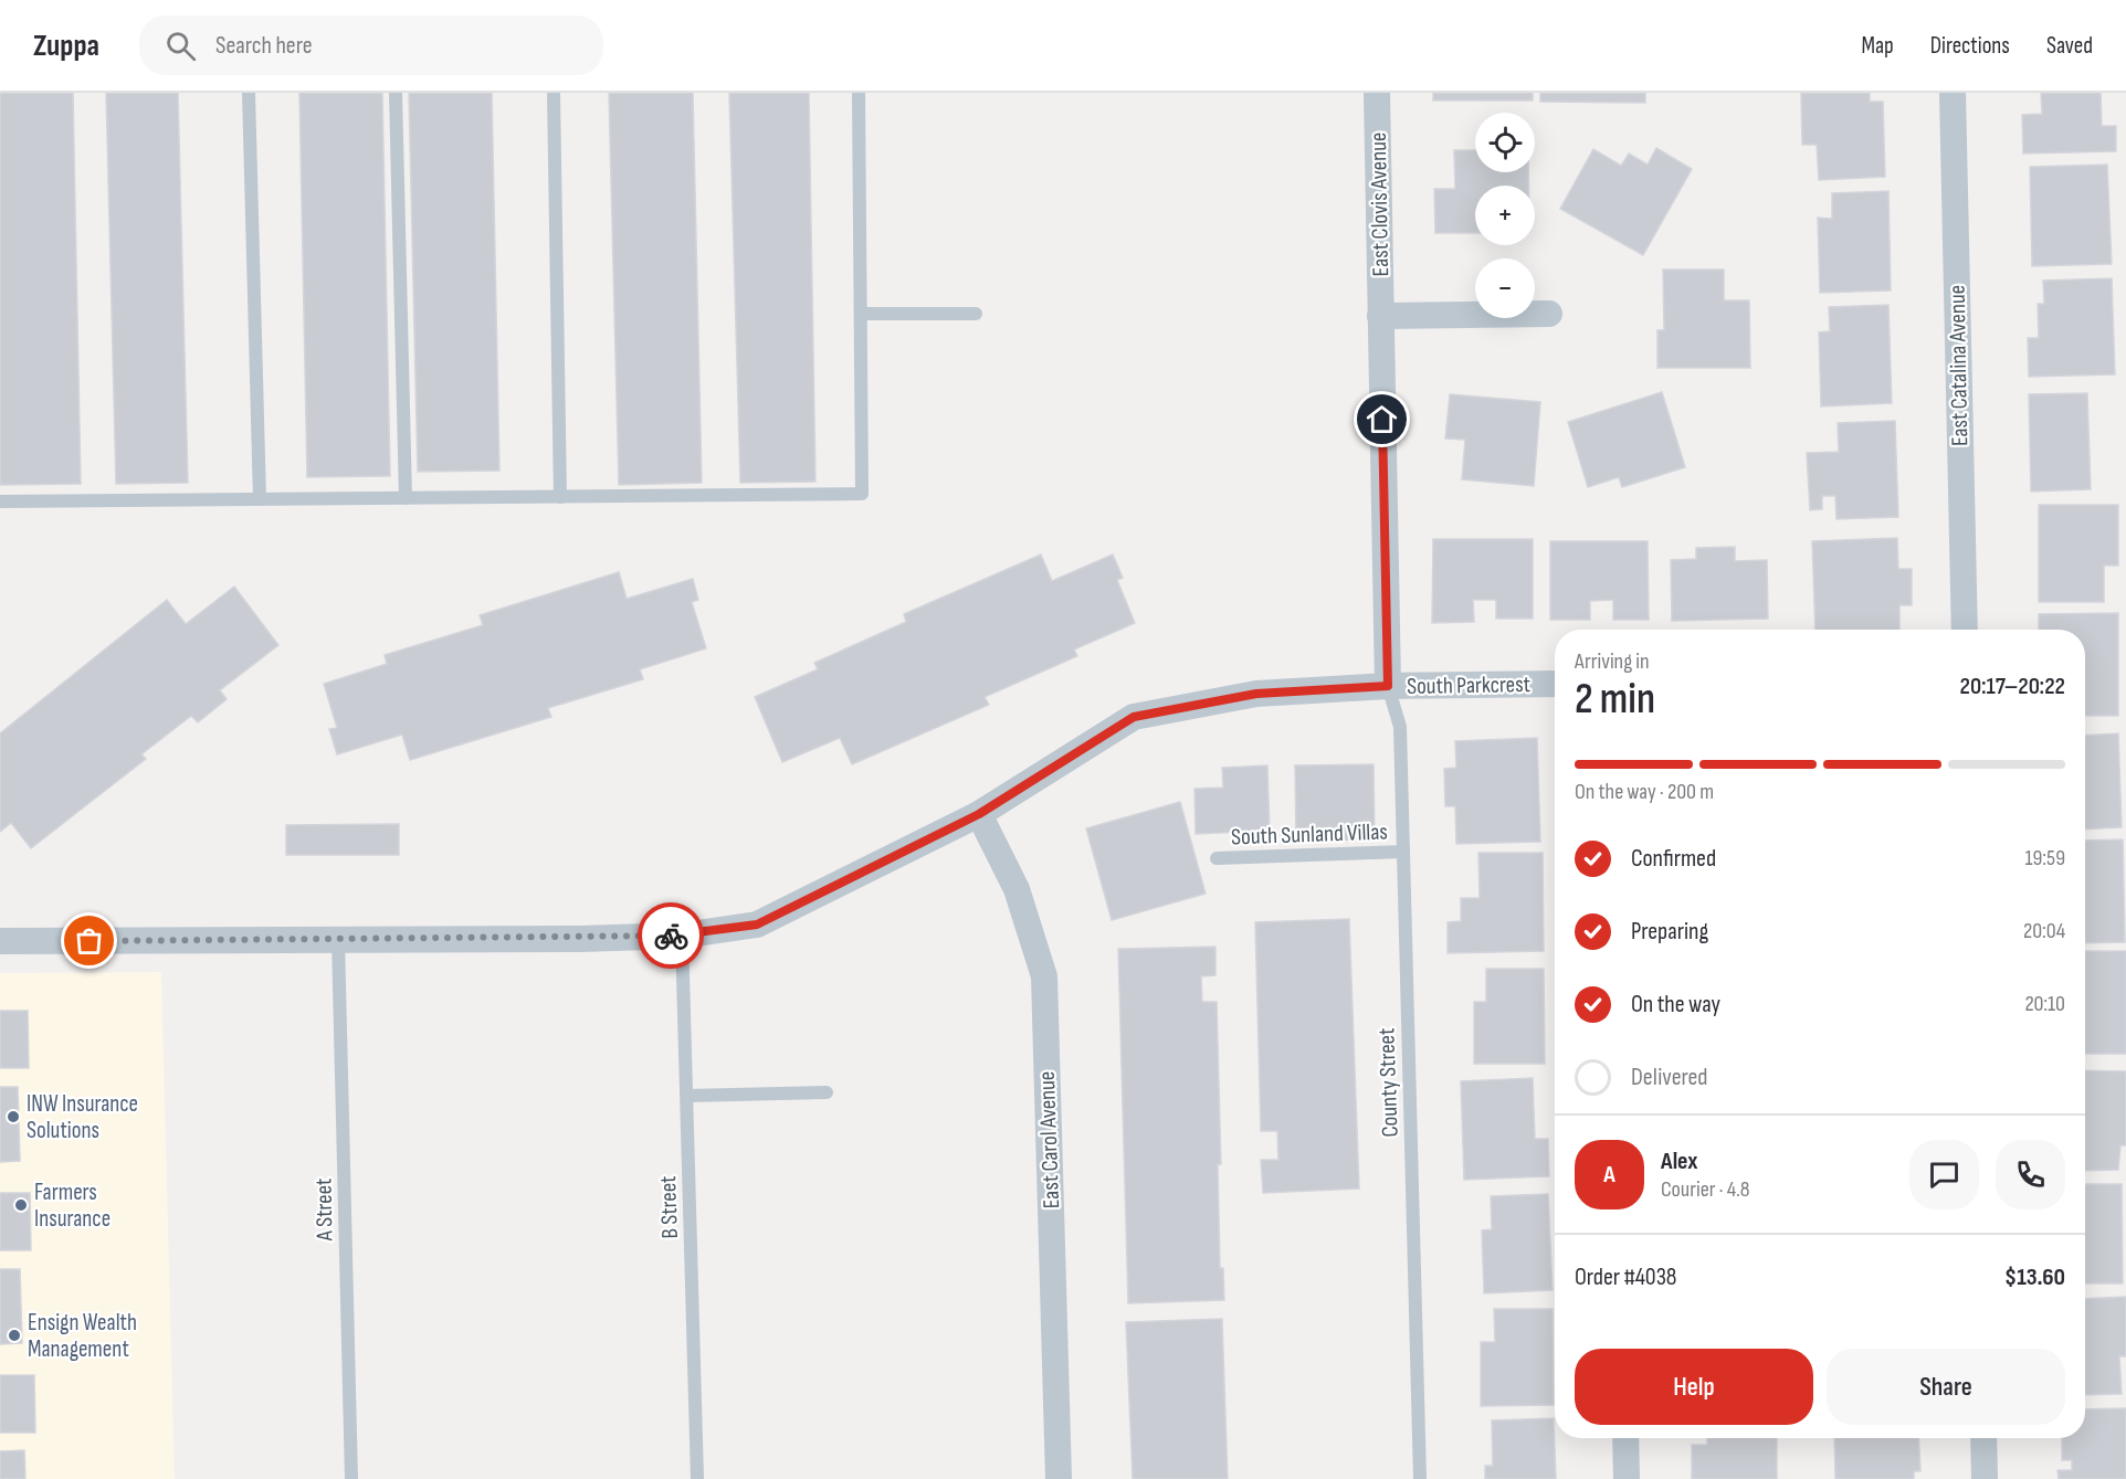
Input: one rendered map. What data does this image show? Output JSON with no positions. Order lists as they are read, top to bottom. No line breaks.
{"streets":{"street":["East Clovis Avenue","East Catalina Avenue","South Parkcrest","East Carol Avenue"],"lane":["South Sunland Villas","County Street","B Street","A Street"]},"crossings":[["East Clovis Avenue","South Parkcrest"],["East Clovis Avenue","County Street"],["South Parkcrest","County Street"],["South Parkcrest","East Carol Avenue"],["South Parkcrest","B Street"],["South Parkcrest","A Street"],["South Sunland Villas","County Street"]],"places":["INW Insurance Solutions","Farmers Insurance","Ensign Wealth Management"],"page":{"header":"Zuppa","search":"Search here","nav":["Map","Directions","Saved"],"map_buttons":["+","−"],"heading":["2 min","Arriving in","20:17–20:22"],"panel":["Alex","Courier · 4.8","Order #4038","$13.60"],"bar":"On the way · 200 m","list":[["Confirmed","19:59"],["Preparing","20:04"],["On the way","20:10"],"Delivered"],"round":"A","buttons":["Help","Share"]}}
